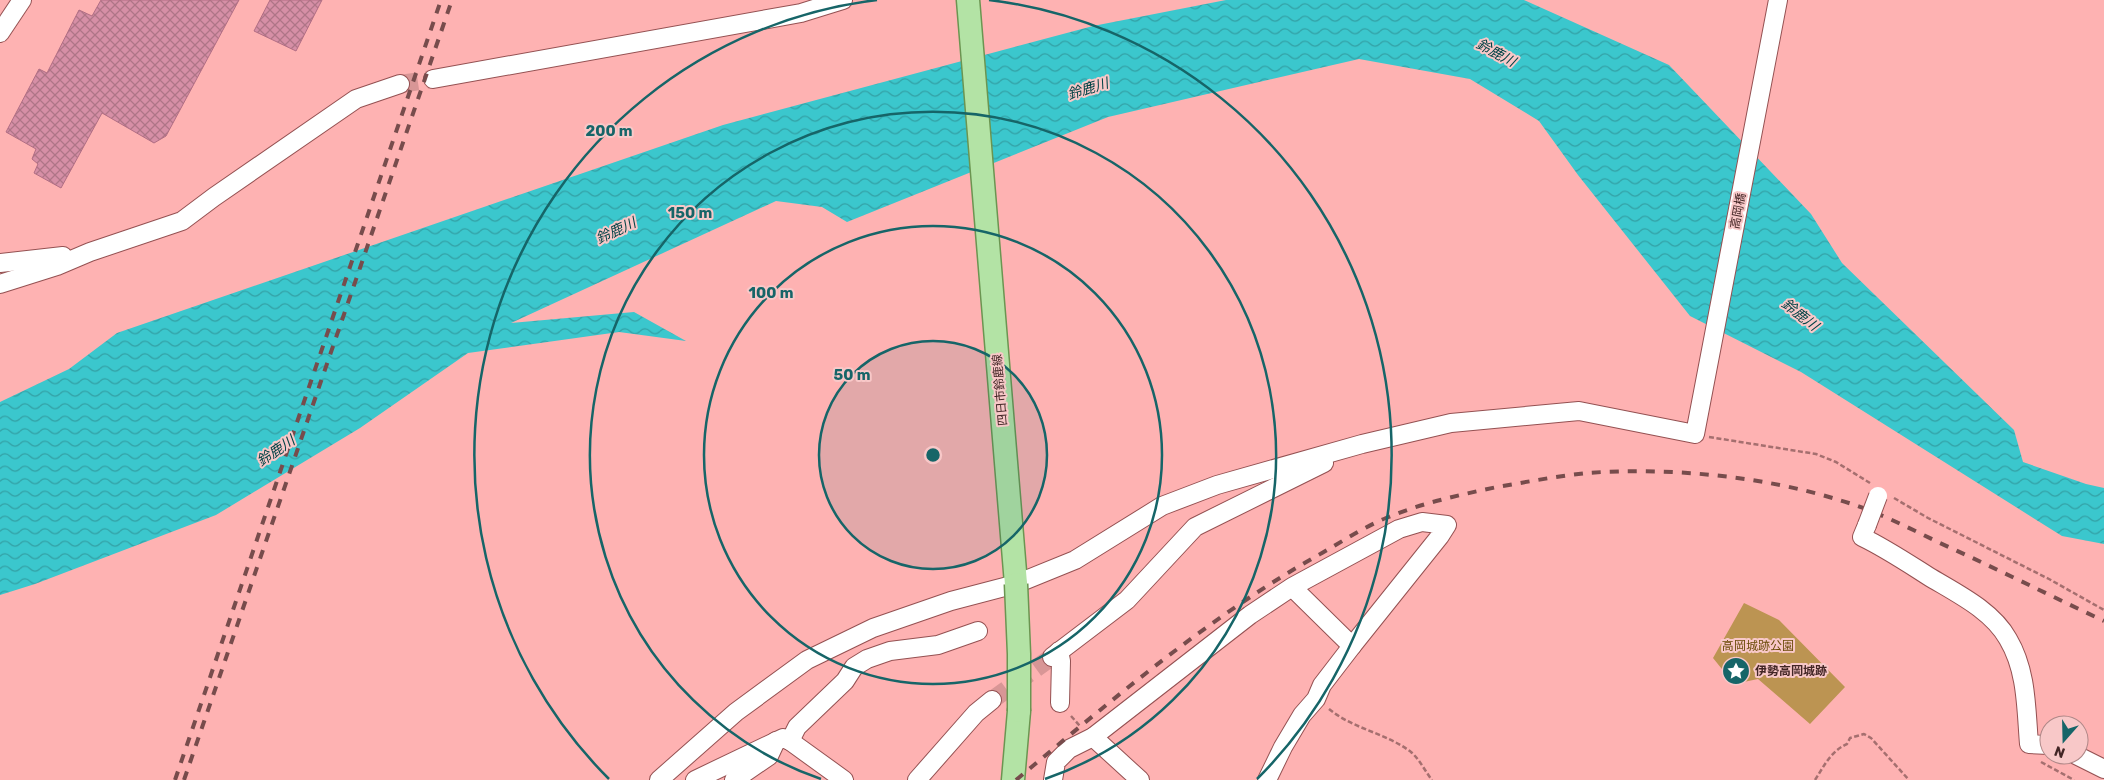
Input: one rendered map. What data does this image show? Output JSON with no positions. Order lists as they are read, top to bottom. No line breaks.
{"streets":{"main road":["四日市鈴鹿線"],"street":["高岡橋"]},"water":["鈴鹿川"],"parks":["高岡城跡公園"],"places":{"place":["伊勢高岡城跡"]},"north":"bottom","rings":["200 m","150 m","100 m","50 m"]}
